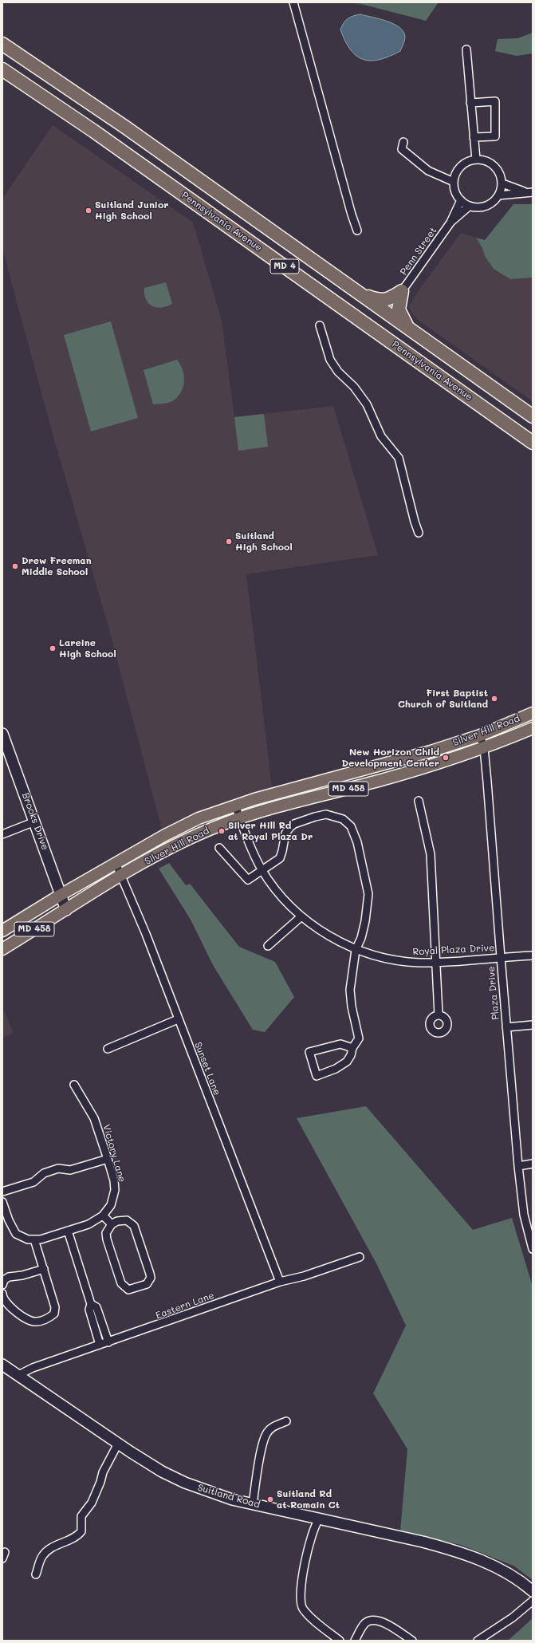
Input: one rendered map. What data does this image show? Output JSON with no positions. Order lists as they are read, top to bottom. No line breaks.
{"streets":{"highway":["Pennsylvania Avenue","MD 4"],"main road":["Silver Hill Road","MD 458","Brooks Drive","Suitland Road"],"street":["Penn Street","Royal Plaza Drive","Plaza Drive","Sunset Lane","Victory Lane","Eastern Lane"]},"crossings":[["Silver Hill Road","Brooks Drive"],["Silver Hill Road","Royal Plaza Drive"],["Silver Hill Road","Plaza Drive"],["Silver Hill Road","Sunset Lane"],["Royal Plaza Drive","Plaza Drive"],["Sunset Lane","Eastern Lane"],["Eastern Lane","Suitland Road"]],"places":["Suitland Junior High School","Suitland High School","Drew Freeman Middle School","Lareine High School","First Baptist Church of Suitland","New Horizon Child Development Center","Silver Hill Rd at Royal Plaza Dr","Suitland Rd at Romain Ct"]}
